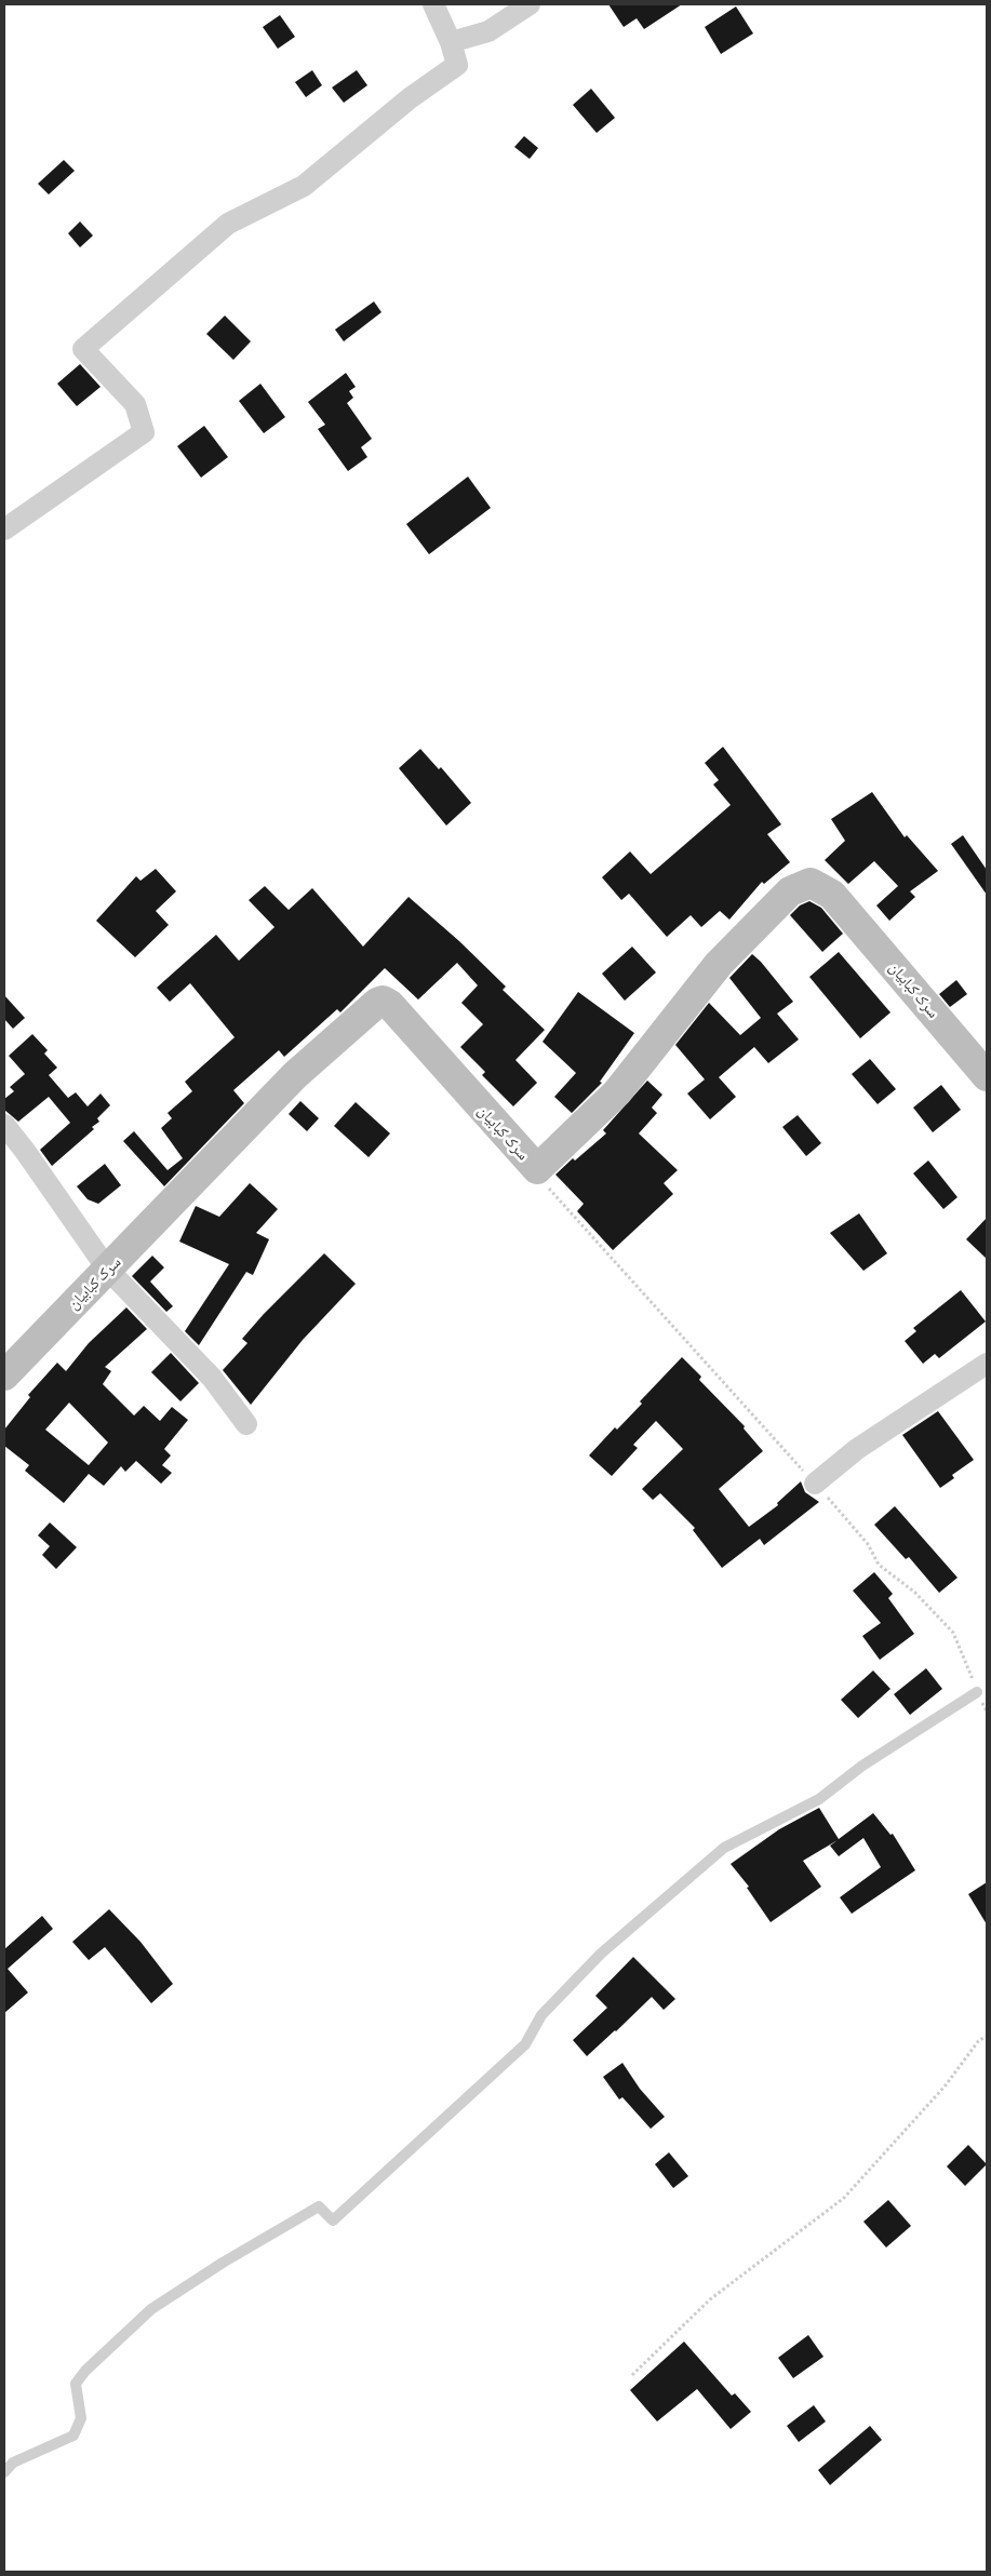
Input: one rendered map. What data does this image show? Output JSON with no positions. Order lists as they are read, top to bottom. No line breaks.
{"streets":{"street":["سرک کبابیان"]}}
